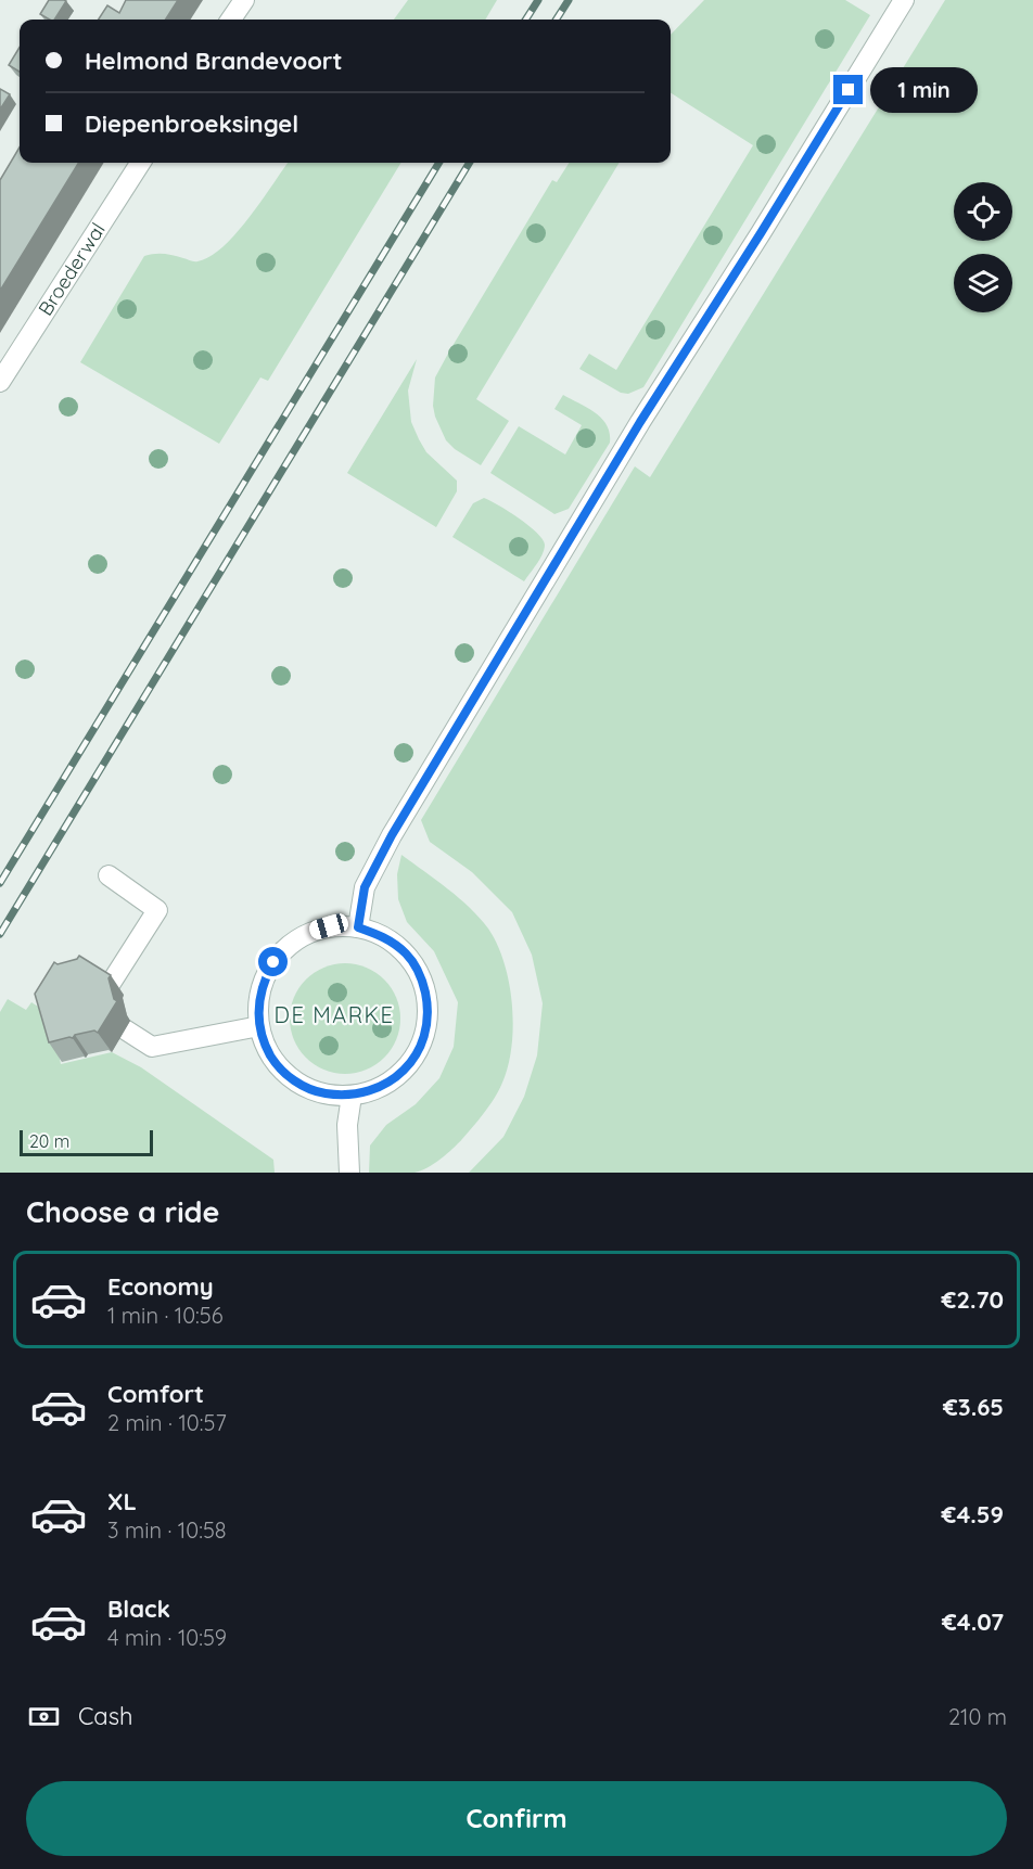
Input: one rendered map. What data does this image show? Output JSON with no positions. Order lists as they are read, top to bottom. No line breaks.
{"streets":{"street":["Broederwal"]},"districts":["DE MARKE"],"scale_bar":"20 m","page":{"banner":["Helmond Brandevoort","Diepenbroeksingel"],"bubble":"1 min","scale":"20 m","heading":"Choose a ride","list":[{"name":"Economy","note":"1 min · 10:56","value":"€2.70"},{"name":"Comfort","note":"2 min · 10:57","value":"€3.65"},{"name":"XL","note":"3 min · 10:58","value":"€4.59"},{"name":"Black","note":"4 min · 10:59","value":"€4.07"}],"pay":["Cash","210 m"],"buttons":"Confirm"}}
